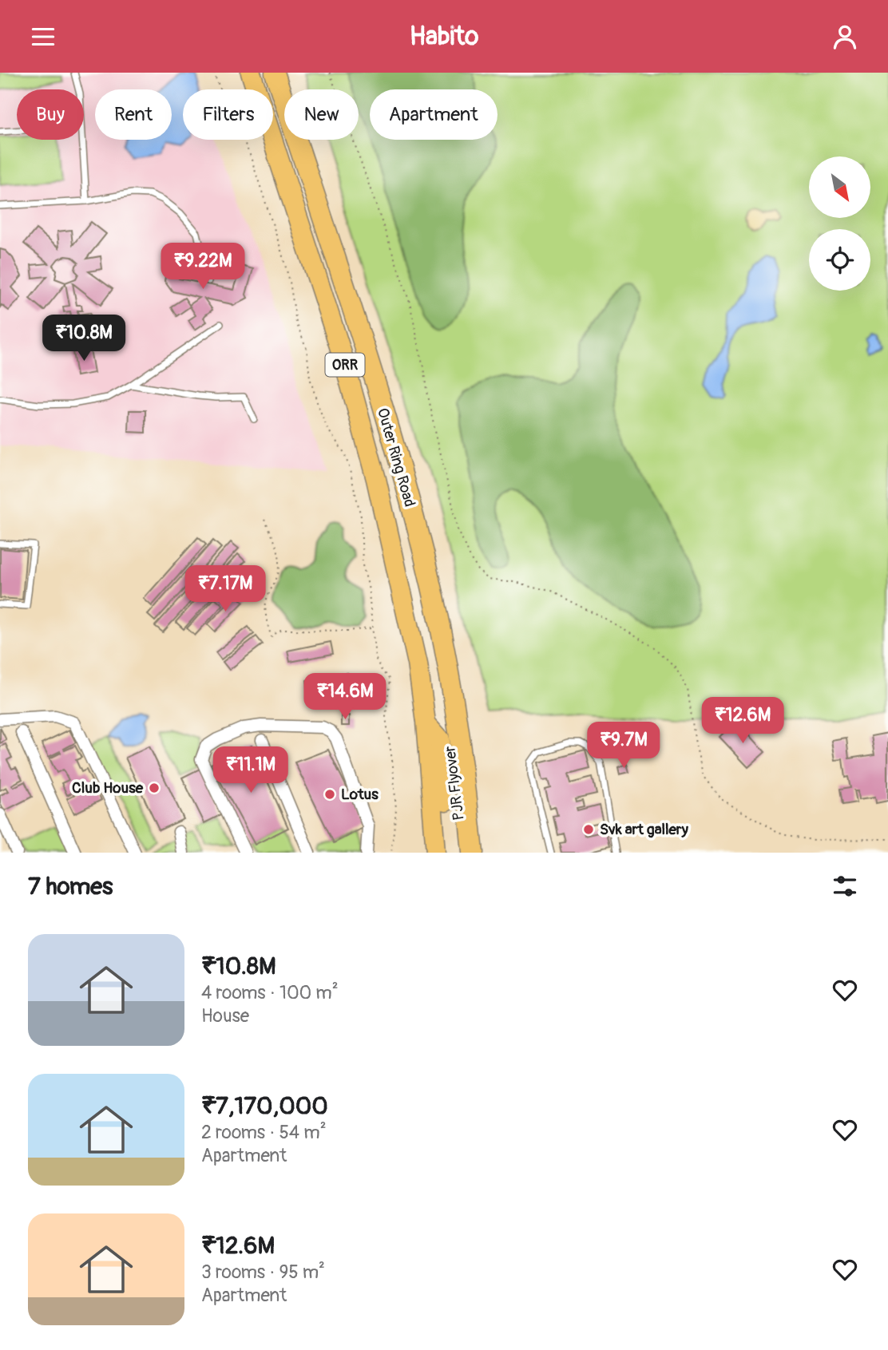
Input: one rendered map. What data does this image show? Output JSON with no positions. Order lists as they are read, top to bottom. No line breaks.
{"streets":{"highway":["ORR","Outer Ring Road","PJR Flyover"]},"crossings":[["Outer Ring Road","PJR Flyover"]],"places":["Club House","Lotus","Svk art gallery"],"north":"bottom right","page":{"header":"Habito","chip":["Buy","Rent","Filters","New","Apartment"],"price":["₹9.22M","₹10.8M","₹7.17M","₹14.6M","₹12.6M","₹9.7M","₹11.1M"],"heading":"7 homes","list":[{"name":"₹10.8M","note":"4 rooms · 100 m² · House"},{"name":"₹7,170,000","note":"2 rooms · 54 m² · Apartment"},{"name":"₹12.6M","note":"3 rooms · 95 m² · Apartment"}]}}
